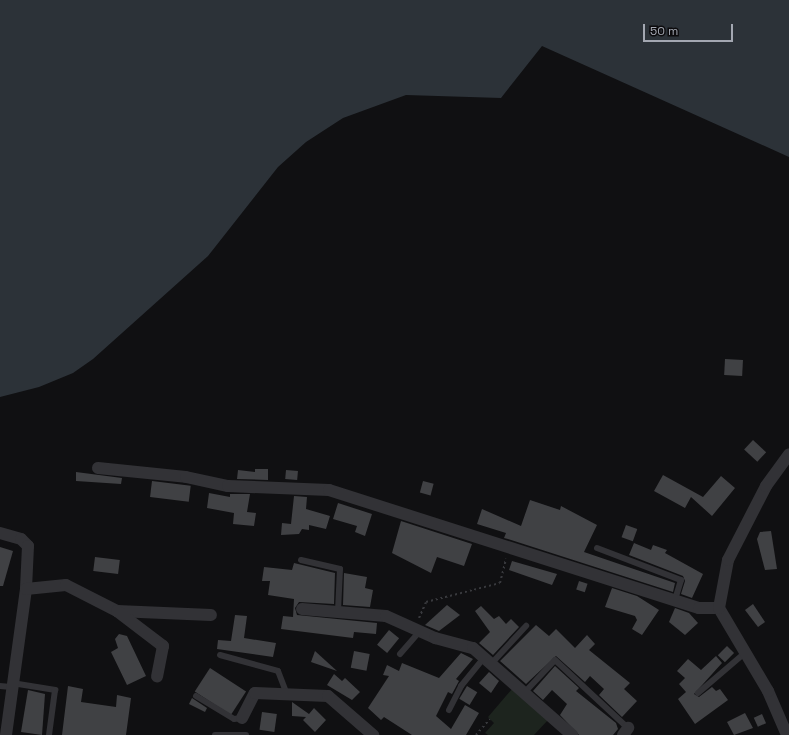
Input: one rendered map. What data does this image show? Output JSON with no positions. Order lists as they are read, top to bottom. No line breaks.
{"scale_bar":"50 m"}
